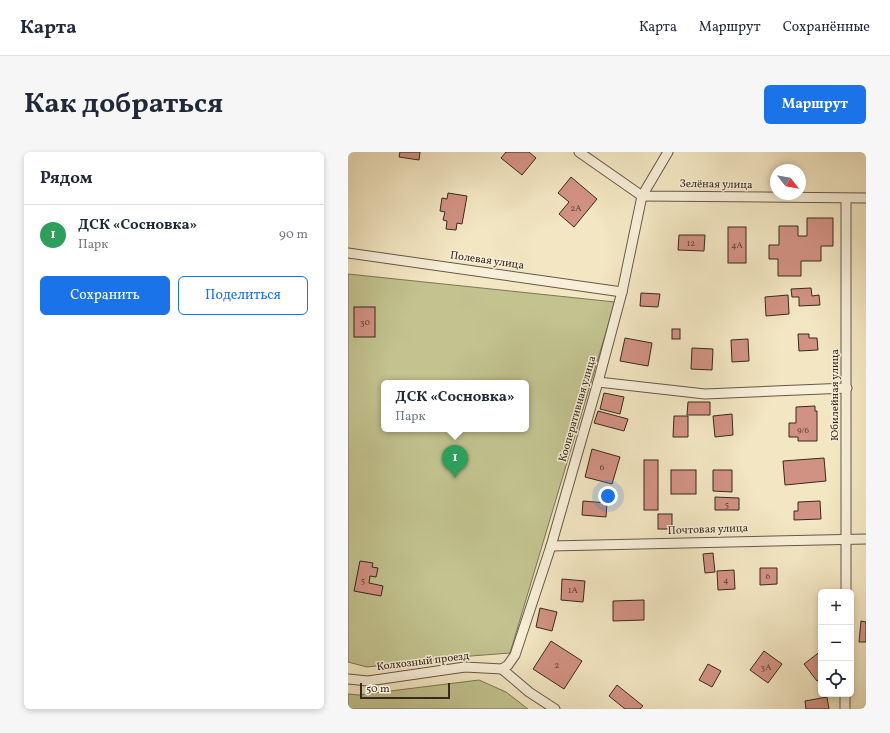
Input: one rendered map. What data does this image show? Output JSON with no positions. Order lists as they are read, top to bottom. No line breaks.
{"streets":{"street":["Зелёная улица","Полевая улица","Юбилейная улица","Кооперативная улица","Почтовая улица","Колхозный проезд"]},"crossings":[["Зелёная улица","Юбилейная улица"],["Зелёная улица","Кооперативная улица"],["Полевая улица","Кооперативная улица"],["Юбилейная улица","Почтовая улица"],["Кооперативная улица","Почтовая улица"],["Кооперативная улица","Колхозный проезд"]],"house_numbers":["2А","12","4А","30","9/6","6","5","6","5","4","1А","2","3А"],"scale_bar":"50 m","north":"bottom right","page":{"header":"Карта","nav":["Карта","Маршрут","Сохранённые"],"title":"Как добраться","buttons":["Маршрут",["Сохранить","Поделиться"]],"heading":"Рядом","list":[{"mark":"1","name":"ДСК «Сосновка»","note":"Парк","value":"90 m"}],"popup":["ДСК «Сосновка»","Парк"],"pins":"1","map_buttons":["+","−"],"scale":"50 m"}}
